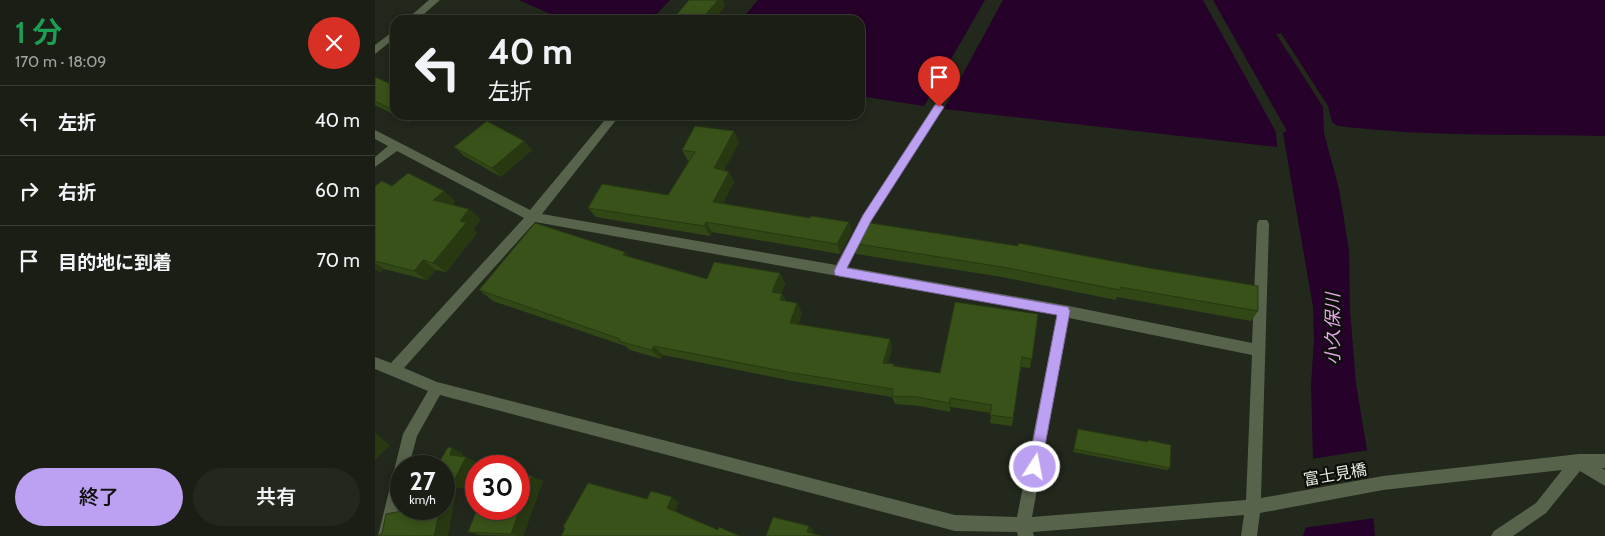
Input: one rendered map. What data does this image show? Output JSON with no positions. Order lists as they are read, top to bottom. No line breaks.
{"streets":{"street":["富士見橋"]},"water":["小久保川"],"page":{"heading":["1 分","170 m · 18:09"],"turn":["40 m","左折"],"list":[{"name":"左折","value":"40 m"},{"name":"右折","value":"60 m"},{"name":"目的地に到着","value":"70 m"}],"speed":"27 km/h","limit":"30","buttons":["終了","共有"]}}
